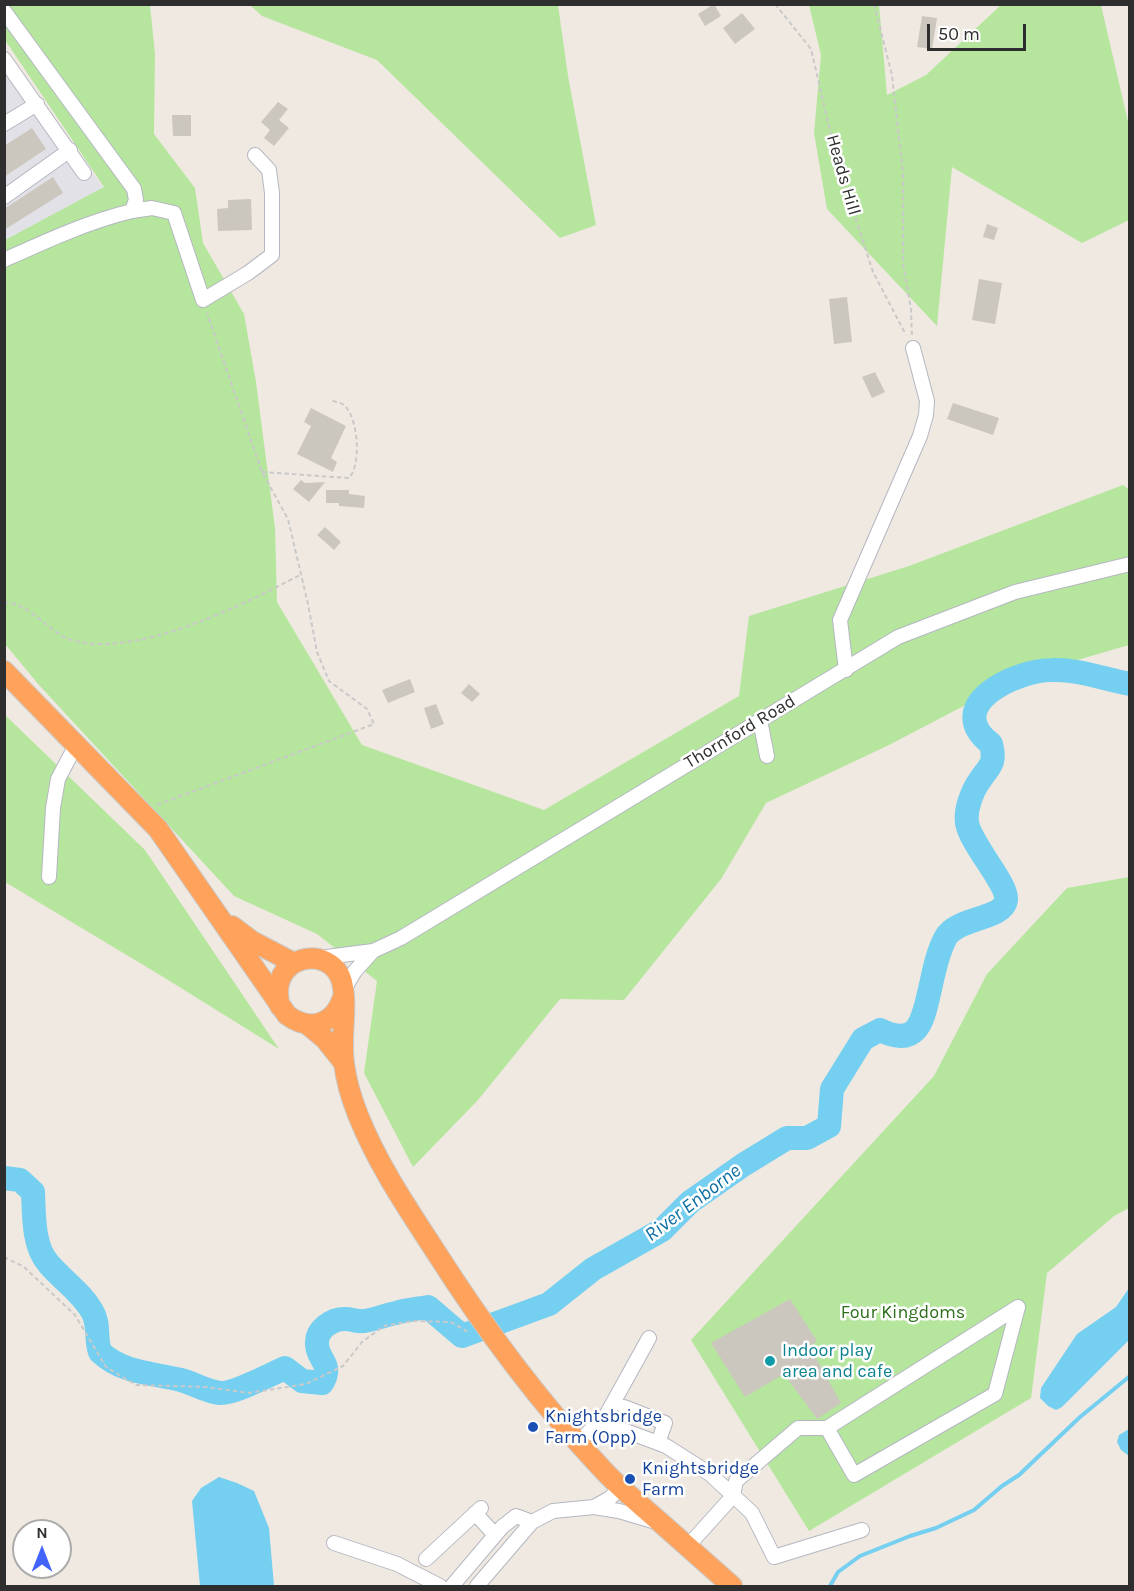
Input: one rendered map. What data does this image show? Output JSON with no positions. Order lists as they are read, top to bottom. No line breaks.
{"streets":{"street":["Thornford Road"],"path":["Heads Hill"]},"water":["River Enborne"],"parks":["Four Kingdoms"],"places":["Indoor play area and cafe","Knightsbridge Farm (Opp)","Knightsbridge Farm"],"scale_bar":"50 m","north":"top"}
